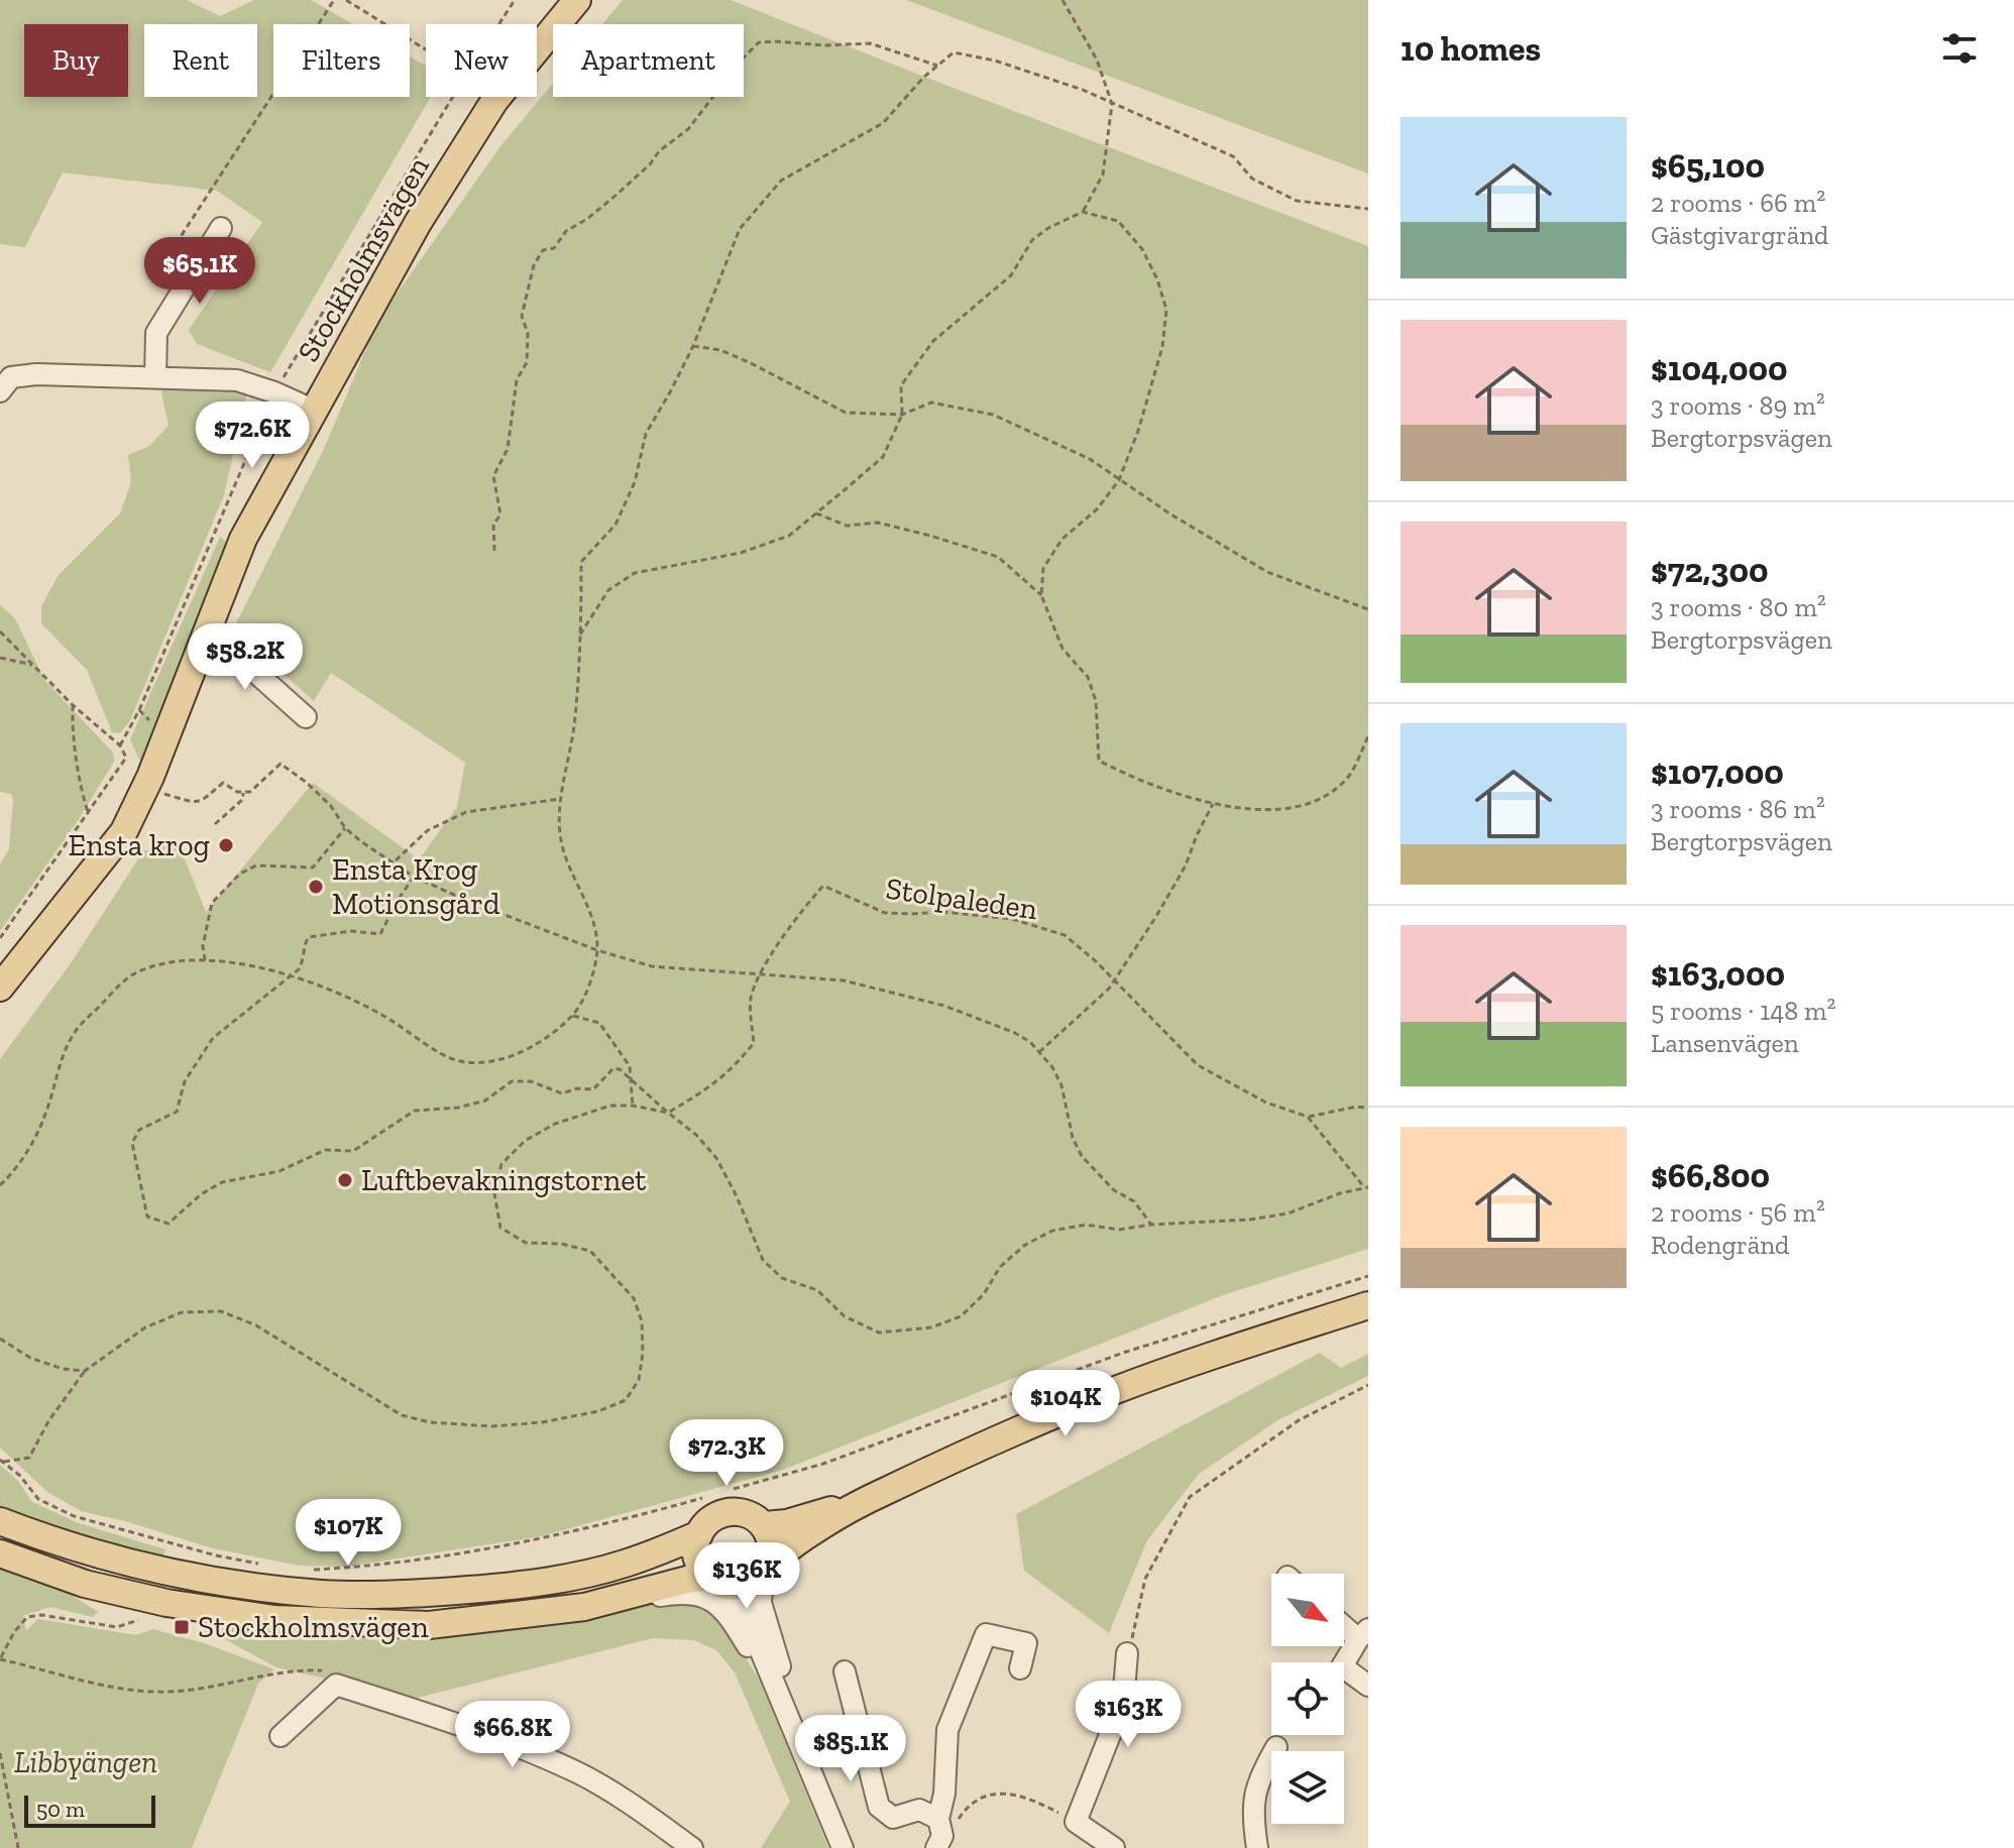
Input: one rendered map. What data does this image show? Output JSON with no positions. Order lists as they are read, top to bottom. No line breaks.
{"streets":{"main road":["Stockholmsvägen"],"path":["Stolpaleden"]},"parks":["Libbyängen"],"places":{"other":["Ensta krog","Ensta Krog Motionsgård","Luftbevakningstornet"],"transit":["Stockholmsvägen"]},"scale_bar":"50 m","north":"bottom right","page":{"heading":"10 homes","chip":["Buy","Rent","Filters","New","Apartment"],"list":[{"name":"$65,100","note":"2 rooms · 66 m² · Gästgivargränd"},{"name":"$104,000","note":"3 rooms · 89 m² · Bergtorpsvägen"},{"name":"$72,300","note":"3 rooms · 80 m² · Bergtorpsvägen"},{"name":"$107,000","note":"3 rooms · 86 m² · Bergtorpsvägen"},{"name":"$163,000","note":"5 rooms · 148 m² · Lansenvägen"},{"name":"$66,800","note":"2 rooms · 56 m² · Rodengränd"}],"price":["$65.1K","$72.6K","$58.2K","$104K","$72.3K","$107K","$136K","$163K","$66.8K","$85.1K"],"scale":"50 m"}}
